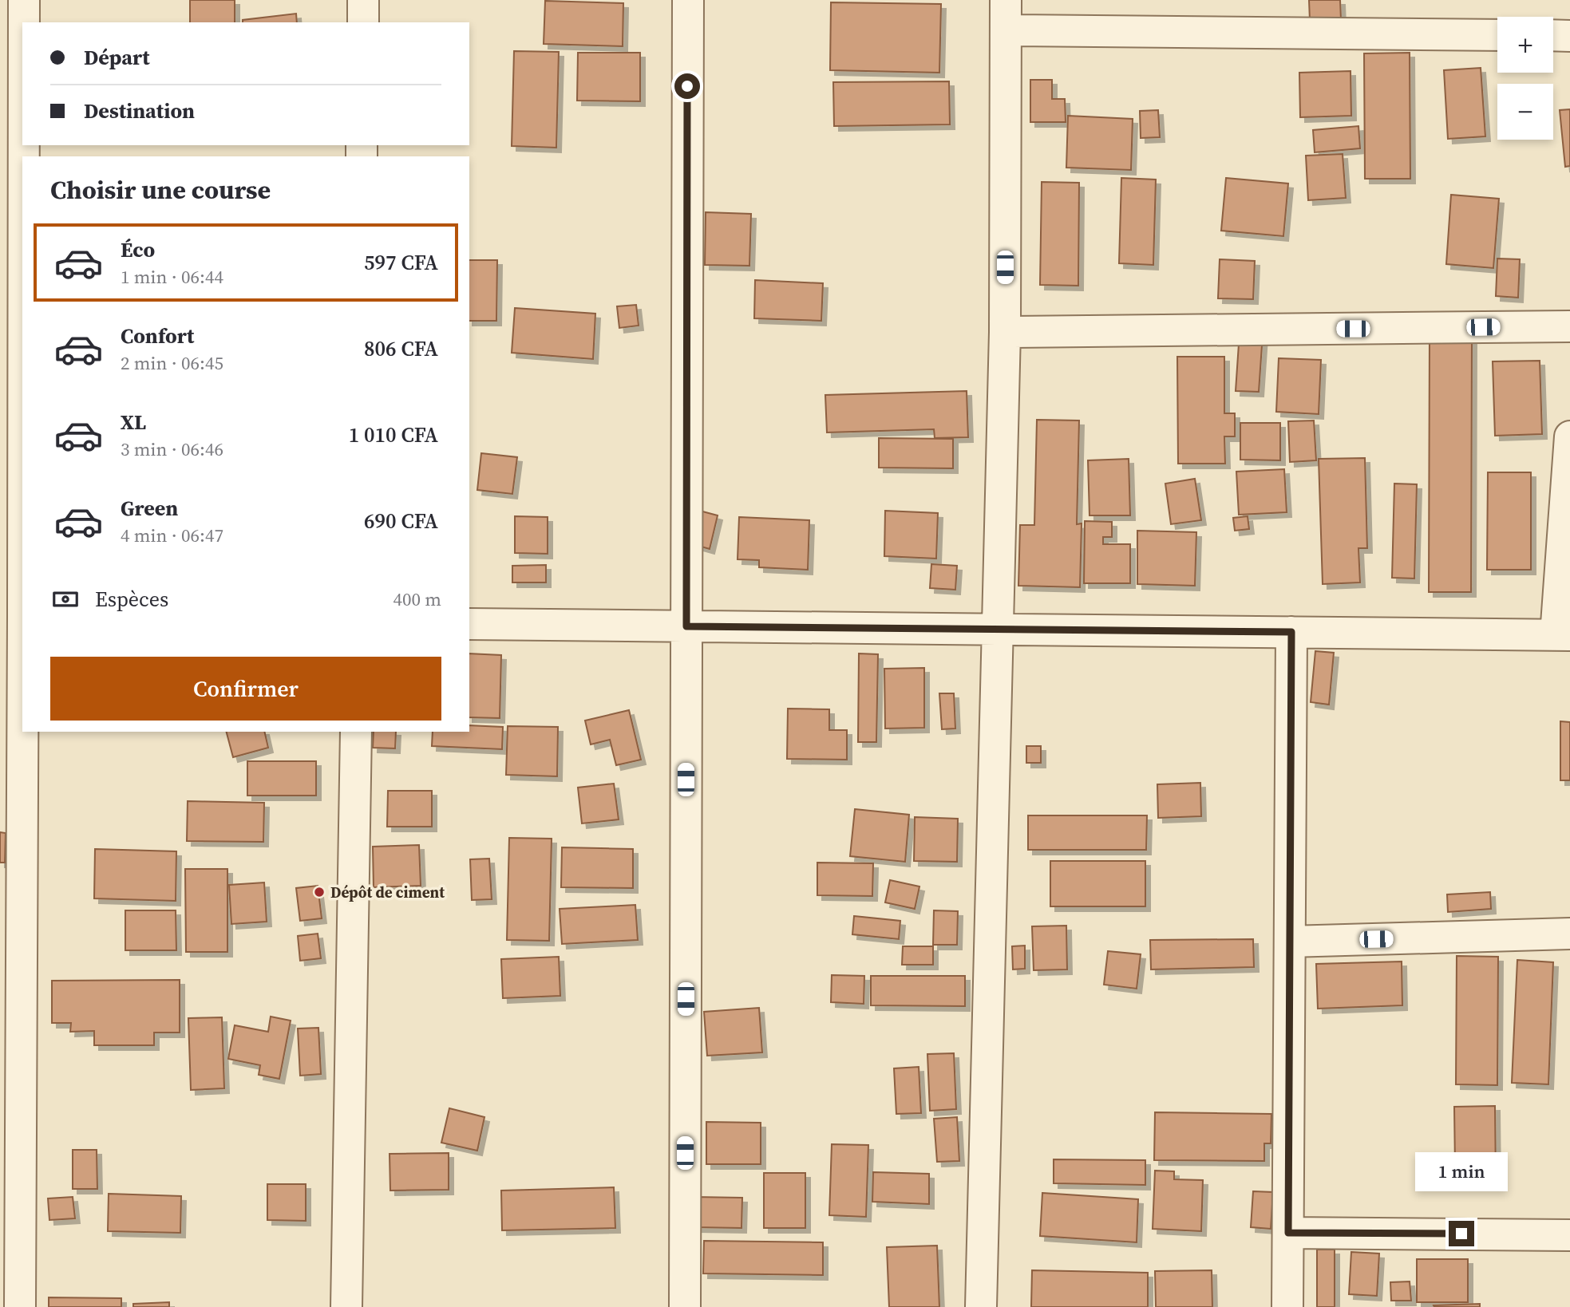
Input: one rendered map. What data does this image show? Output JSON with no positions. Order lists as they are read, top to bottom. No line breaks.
{"places":["Dépôt de ciment"],"page":{"map_buttons":["+","−"],"banner":["Départ","Destination"],"heading":"Choisir une course","list":[{"name":"Éco","note":"1 min · 06:44","value":"597 CFA"},{"name":"Confort","note":"2 min · 06:45","value":"806 CFA"},{"name":"XL","note":"3 min · 06:46","value":"1 010 CFA"},{"name":"Green","note":"4 min · 06:47","value":"690 CFA"}],"pay":["Espèces","400 m"],"buttons":"Confirmer","bubble":"1 min"}}
